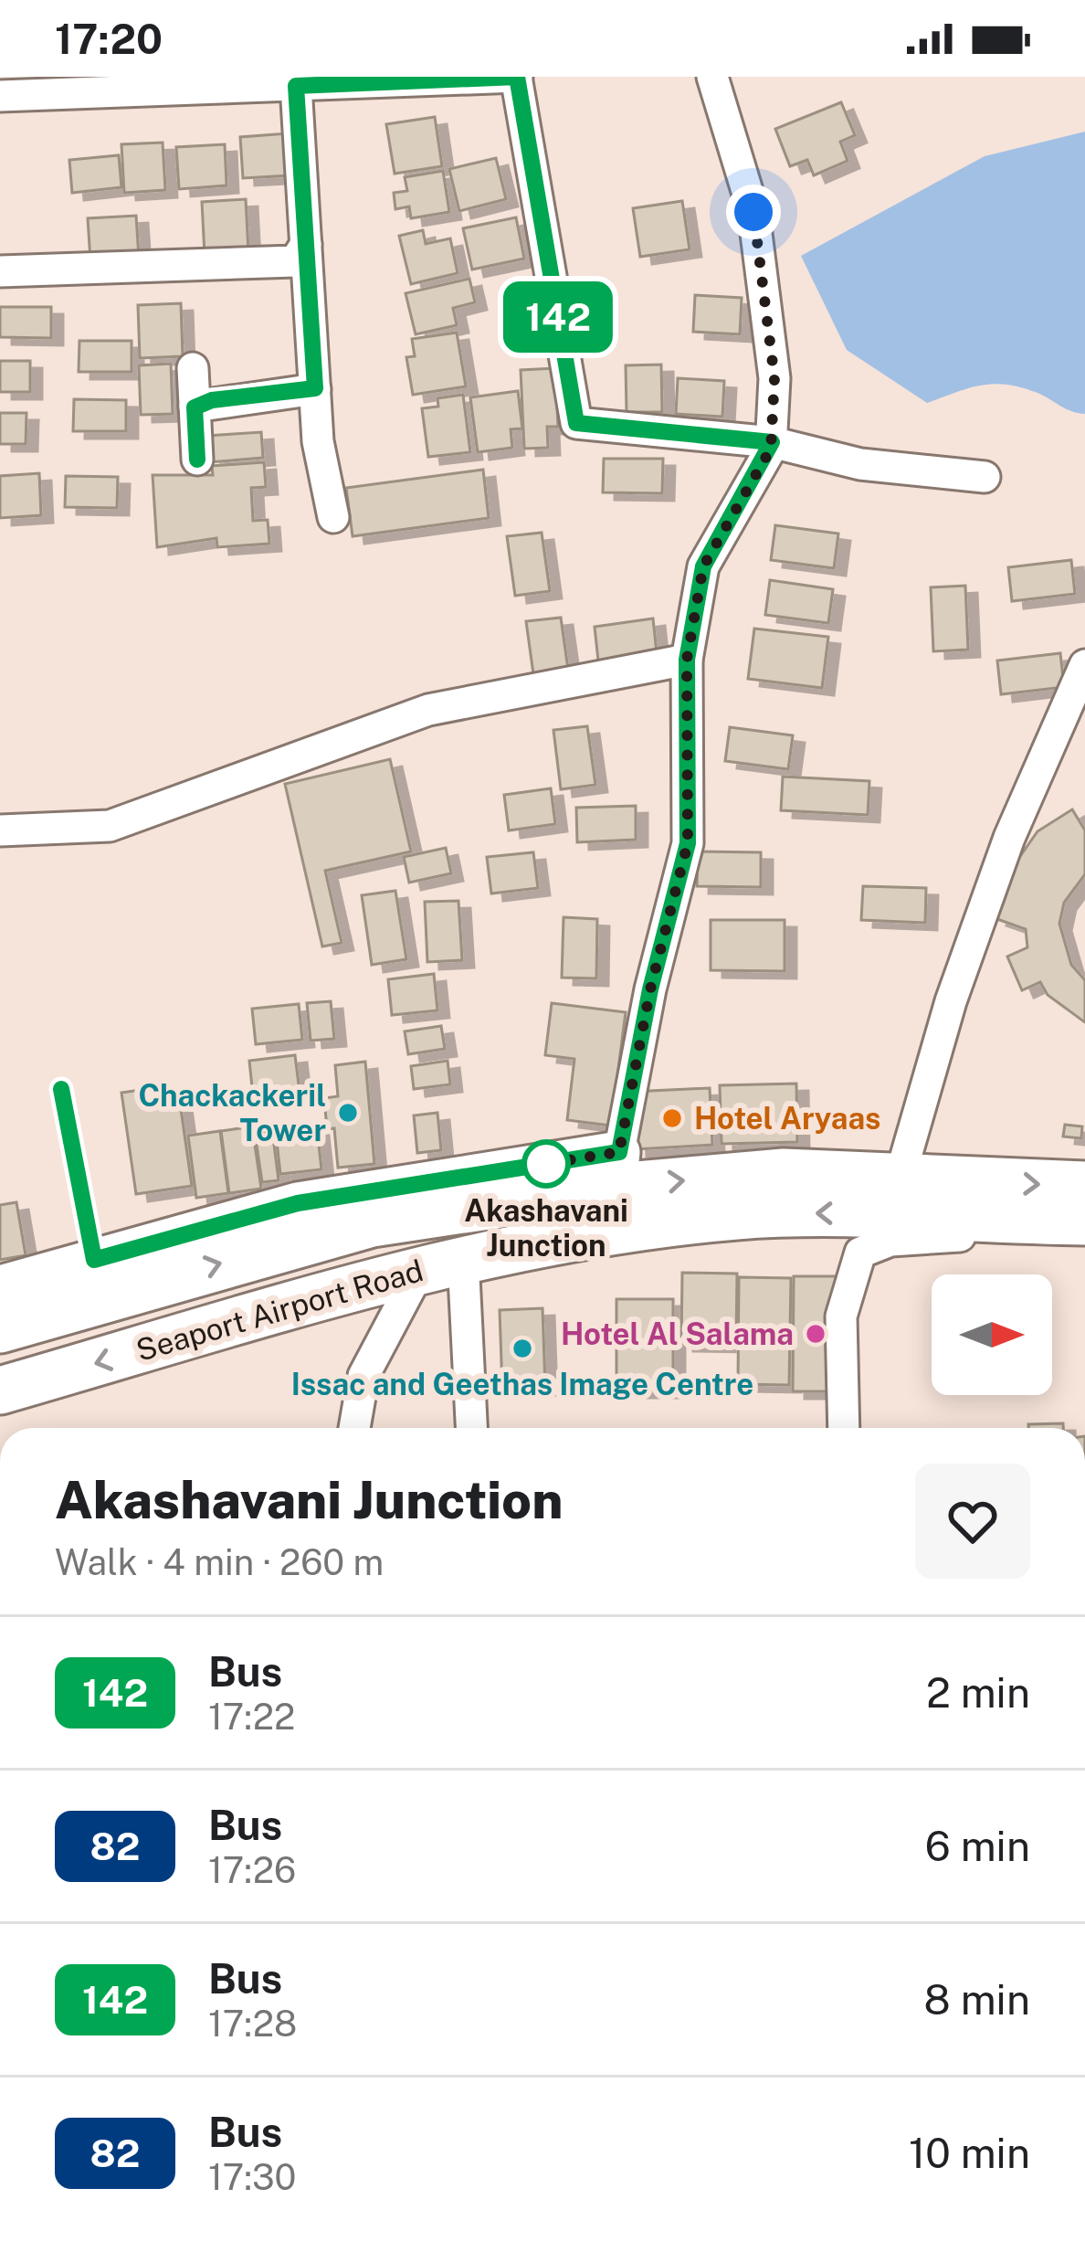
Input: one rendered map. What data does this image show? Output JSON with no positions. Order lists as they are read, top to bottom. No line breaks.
{"streets":{"main road":["Seaport Airport Road"]},"places":["Chackackeril Tower","Hotel Aryaas","Akashavani Junction","Hotel Al Salama","Issac and Geethas Image Centre"],"lines":["bus line 142"],"north":"right","page":{"status":"17:20","on_map":"142","heading":["Akashavani Junction","Walk · 4 min · 260 m"],"list":[{"mark":"142","name":"Bus","note":"17:22","value":"2 min"},{"mark":"82","name":"Bus","note":"17:26","value":"6 min"},{"mark":"142","name":"Bus","note":"17:28","value":"8 min"},{"mark":"82","name":"Bus","note":"17:30","value":"10 min"}]}}
